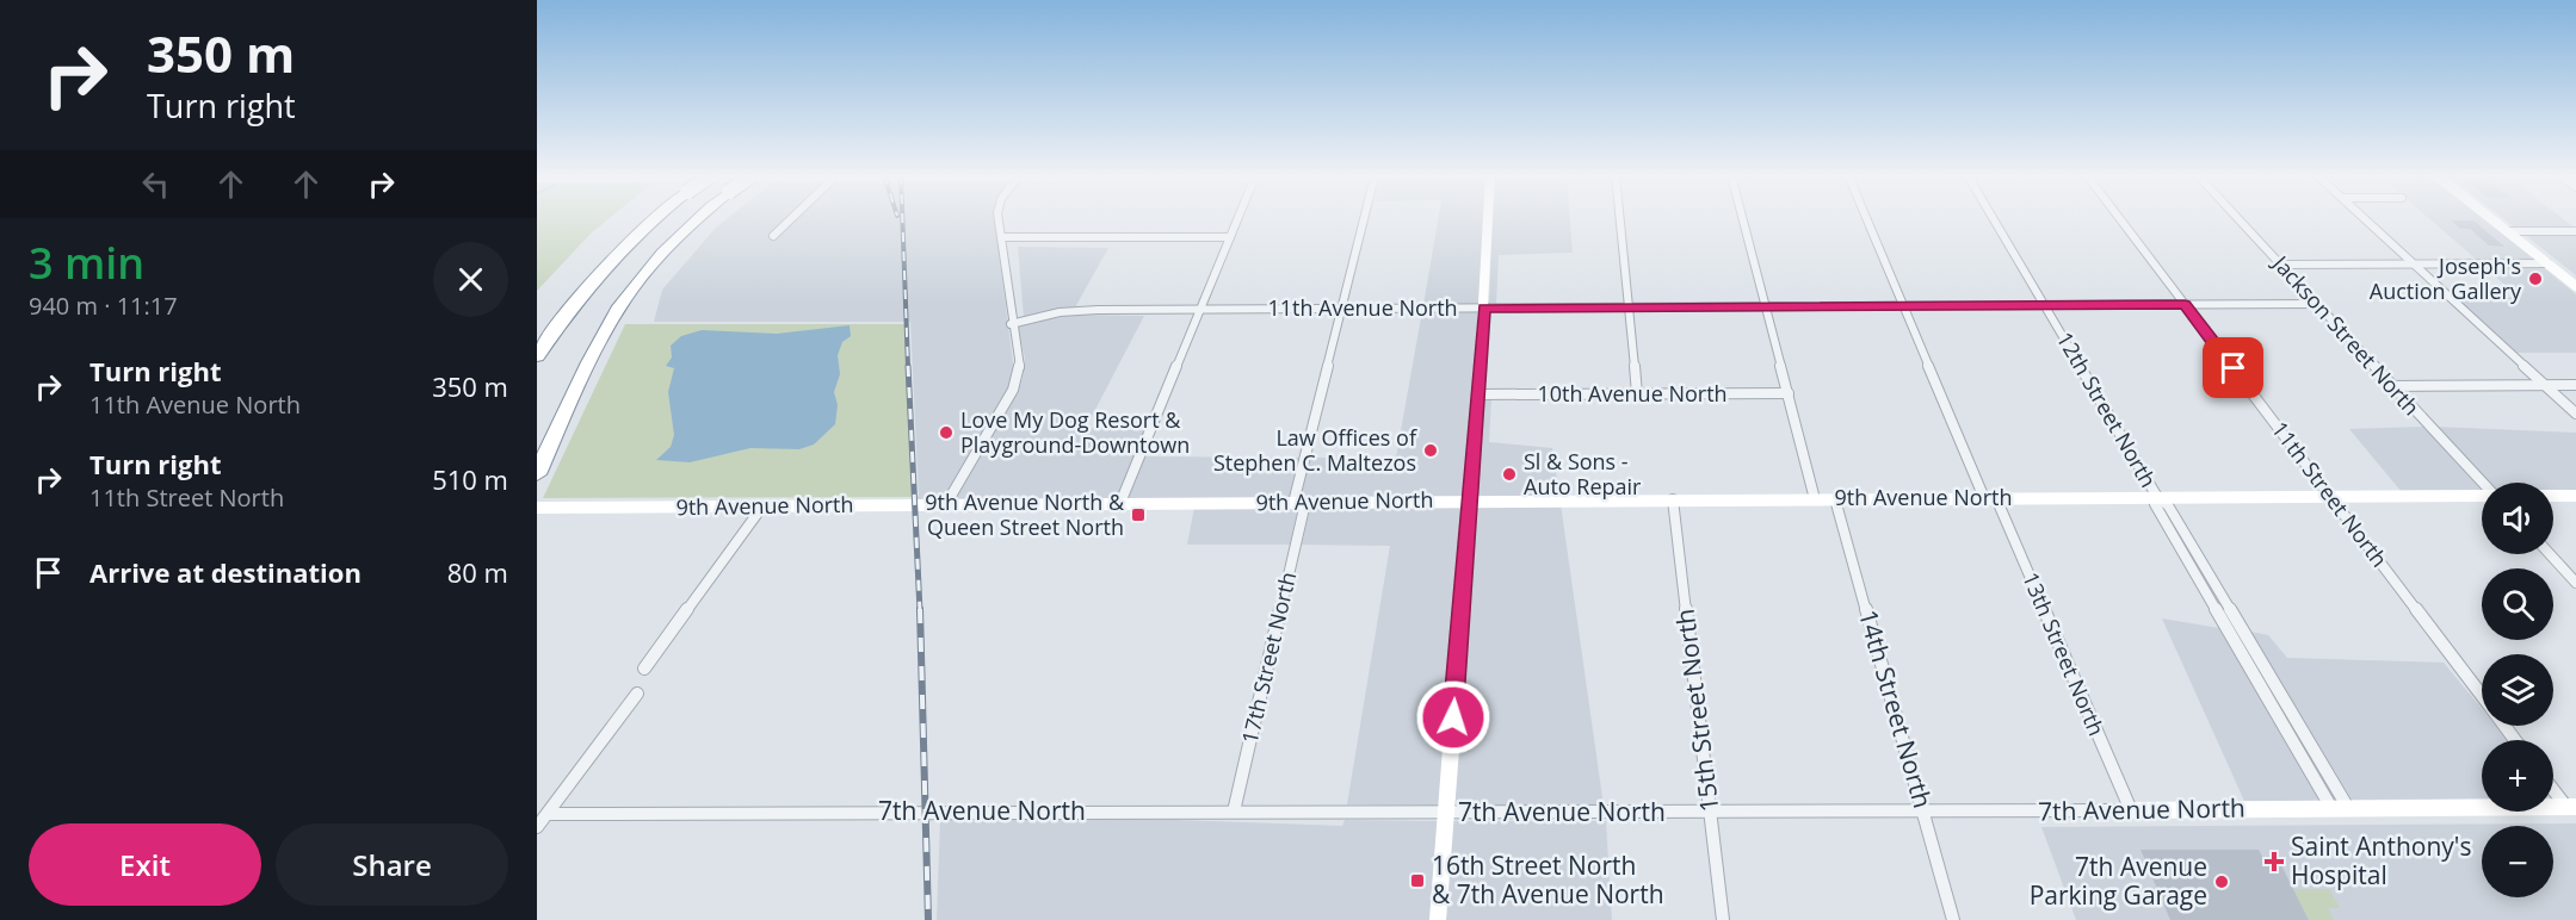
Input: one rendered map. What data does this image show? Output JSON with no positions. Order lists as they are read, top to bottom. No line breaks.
{"streets":{"street":["11th Avenue North","Jackson Street North","10th Avenue North","12th Street North","11th Street North","9th Avenue North","13th Street North","17th Street North","14th Street North","15th Street North","7th Avenue North"]},"crossings":[["11th Avenue North","Jackson Street North"],["11th Avenue North","12th Street North"],["11th Avenue North","11th Street North"],["11th Avenue North","13th Street North"],["11th Avenue North","17th Street North"],["12th Street North","9th Avenue North"],["12th Street North","7th Avenue North"],["11th Street North","9th Avenue North"],["9th Avenue North","13th Street North"],["9th Avenue North","17th Street North"],["9th Avenue North","14th Street North"],["9th Avenue North","15th Street North"],["13th Street North","7th Avenue North"],["17th Street North","7th Avenue North"],["14th Street North","7th Avenue North"],["15th Street North","7th Avenue North"]],"places":{"other":["Joseph's Auction Gallery","Love My Dog Resort & Playground-Downtown","Law Offices of Stephen C. Maltezos","Sl & Sons - Auto Repair","7th Avenue Parking Garage"],"transit":["9th Avenue North & Queen Street North","16th Street North & 7th Avenue North"],"health":["Saint Anthony's Hospital"]},"page":{"turn":["350 m","Turn right"],"heading":["3 min","940 m · 11:17"],"list":[{"name":"Turn right","note":"11th Avenue North","value":"350 m"},{"name":"Turn right","note":"11th Street North","value":"510 m"},{"name":"Arrive at destination","value":"80 m"}],"map_buttons":["+","−"],"buttons":["Exit","Share"]}}
